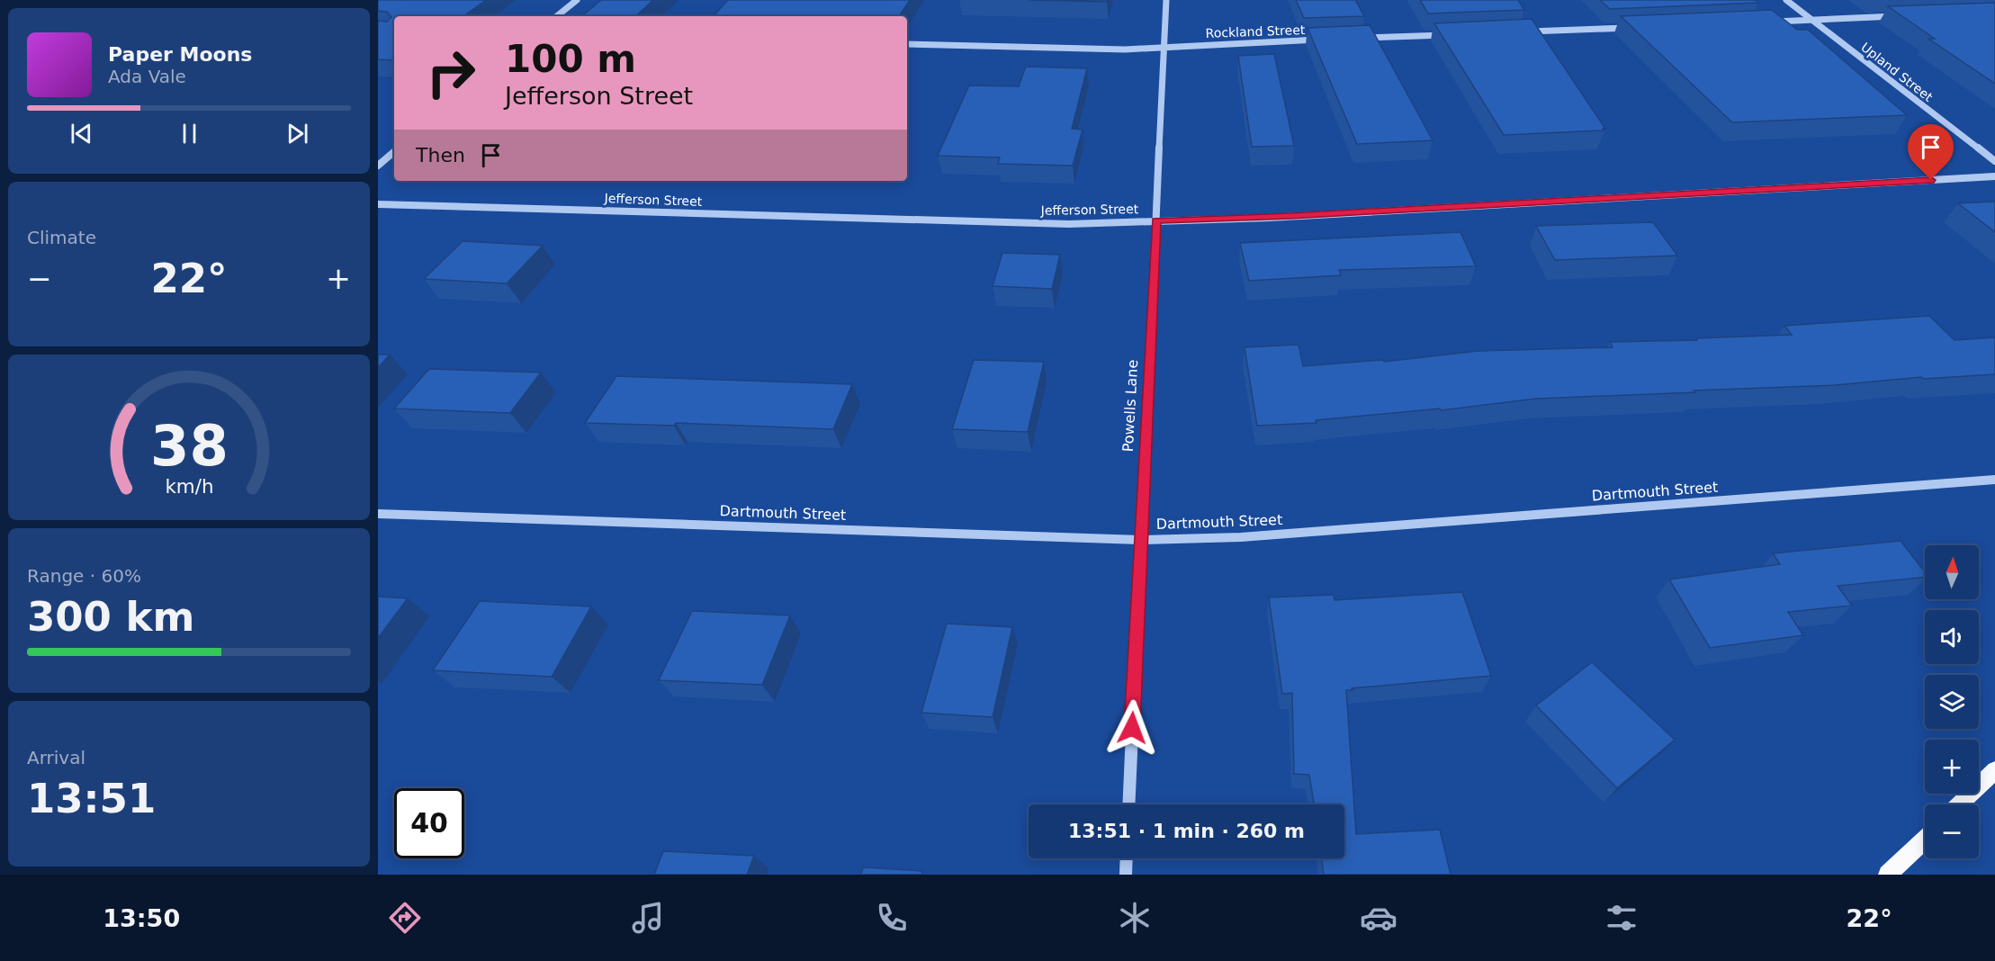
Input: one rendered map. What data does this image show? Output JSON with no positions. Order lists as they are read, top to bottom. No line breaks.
{"streets":{"street":["Rockland Street","Upland Street","Jefferson Street","Powells Lane","Dartmouth Street"]},"crossings":[["Rockland Street","Powells Lane"],["Jefferson Street","Powells Lane"],["Powells Lane","Dartmouth Street"]],"north":"top","page":{"turn":["100 m","Jefferson Street"],"song":["Paper Moons","Ada Vale"],"then":"Then","tile":["Climate",["Range · 60%","300 km"],["Arrival","13:51"]],"heat":["−","22°","+"],"map_buttons":["+","−"],"limit":"40","trip":"13:51 · 1 min · 260 m","tabs":["13:50","22°"],"gauge":["38","km/h"]}}
